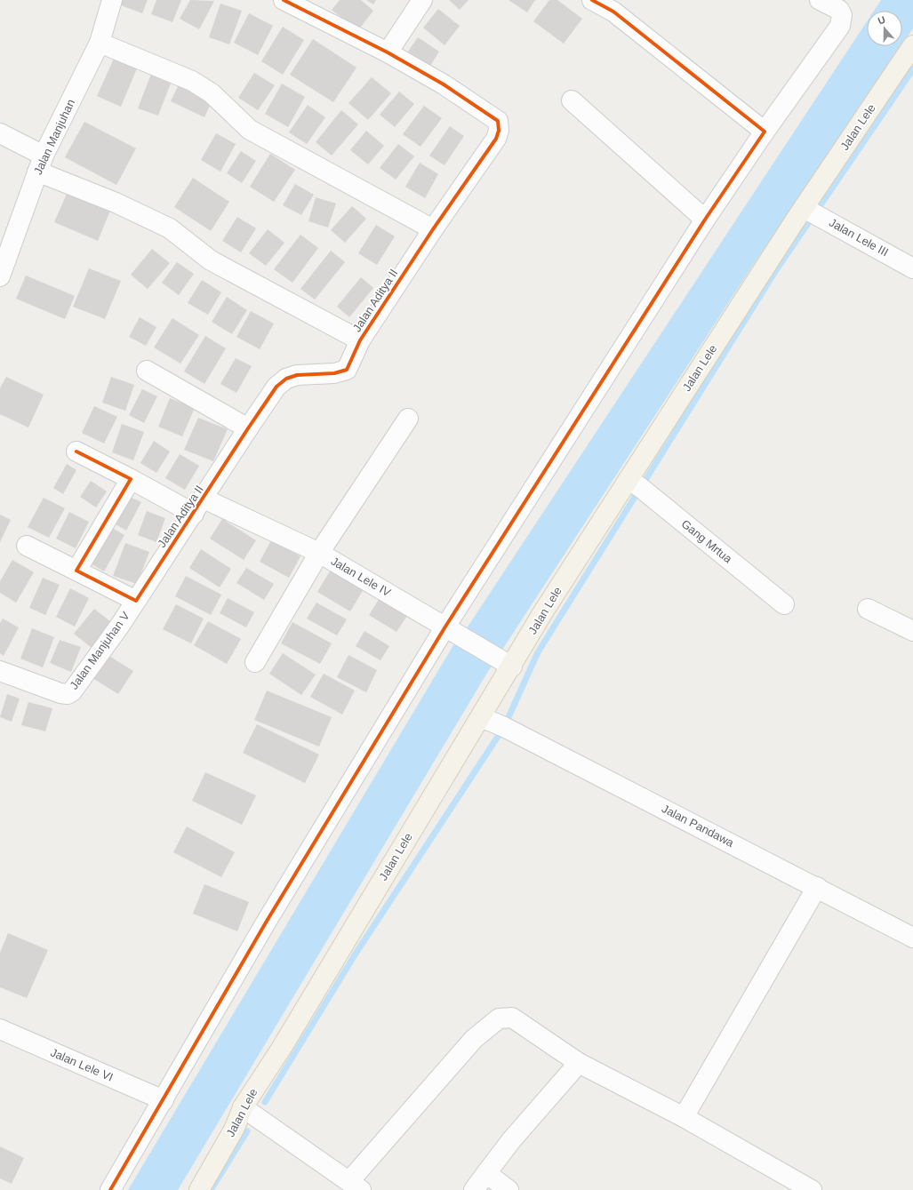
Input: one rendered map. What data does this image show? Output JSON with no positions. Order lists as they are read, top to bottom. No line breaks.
{"streets":{"main road":["Jalan Lele"],"street":["Jalan Manjuhan","Jalan Lele III","Jalan Aditya II","Gang Mrtua","Jalan Lele IV","Jalan Manjuhan V","Jalan Pandawa","Jalan Lele VI"]},"crossings":[["Jalan Lele","Jalan Lele III"],["Jalan Lele","Gang Mrtua"],["Jalan Lele","Jalan Lele IV"],["Jalan Lele","Jalan Pandawa"],["Jalan Aditya II","Jalan Lele IV"],["Jalan Aditya II","Jalan Manjuhan V"]],"north":"top"}
